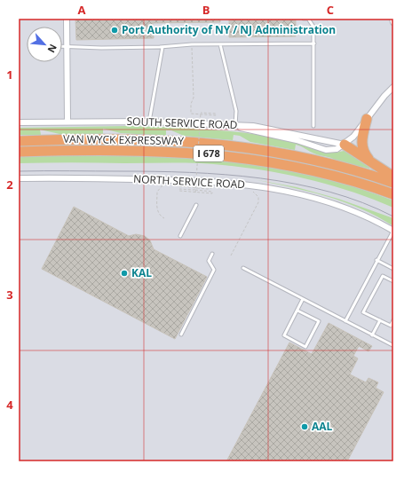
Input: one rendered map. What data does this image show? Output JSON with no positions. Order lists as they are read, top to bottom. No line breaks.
{"streets":{"highway":["VAN WYCK EXPRESSWAY","I 678"],"street":["SOUTH SERVICE ROAD","NORTH SERVICE ROAD"]},"places":["Port Authority of NY / NJ Administration","KAL","AAL"],"north":"bottom right","grid":{"columns":["A","B","C"],"rows":["1","2","3","4"]}}
